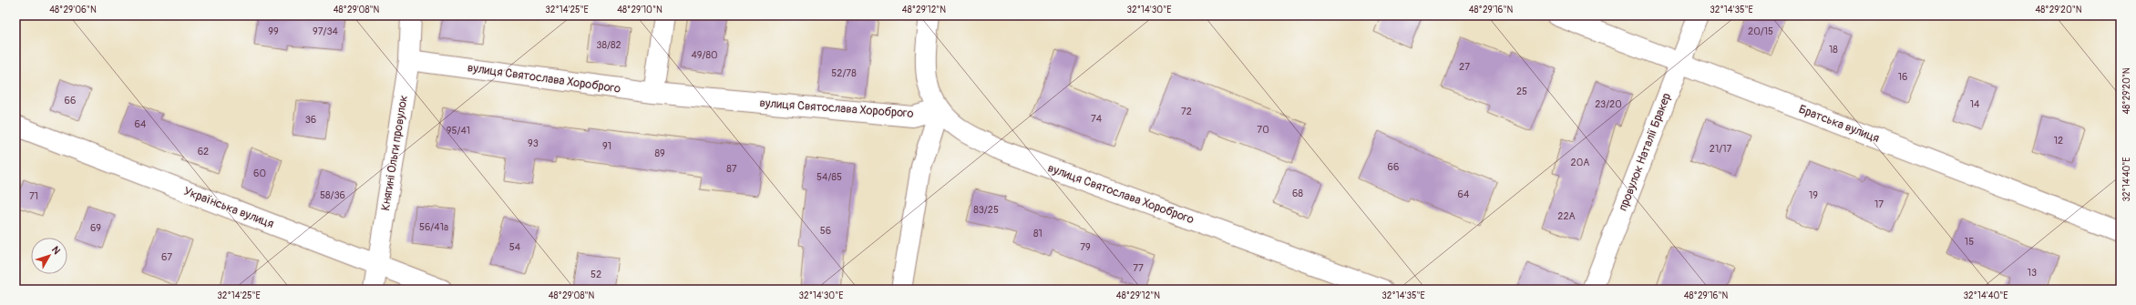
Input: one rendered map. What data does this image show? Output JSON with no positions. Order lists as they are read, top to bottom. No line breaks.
{"streets":{"street":["вулиця Святослава Хороброго","Братська вулиця","провулок Наталії Бракер","Княгині Ольги провулок","Українська вулиця"]},"crossings":[["вулиця Святослава Хороброго","Княгині Ольги провулок"],["Братська вулиця","провулок Наталії Бракер"],["Княгині Ольги провулок","Українська вулиця"]],"house_numbers":["99","97/34","20/15","38/82","18","49/80","27","52/78","16","25","66","23/20","14","72","74","36","64","70","95/41","12","93","91","21/17","62","89","20А","66","87","60","54/85","68","64","58/36","19","71","17","83/25","22А","56/41а","69","56","81","15","54","79","67","77","13","52"],"north":"top right","coordinates":["48°29'06\"N","48°29'08\"N","32°14'25\"E","48°29'10\"N","48°29'12\"N","32°14'30\"E","48°29'16\"N","32°14'35\"E","48°29'20\"N","32°14'40\"E"]}
